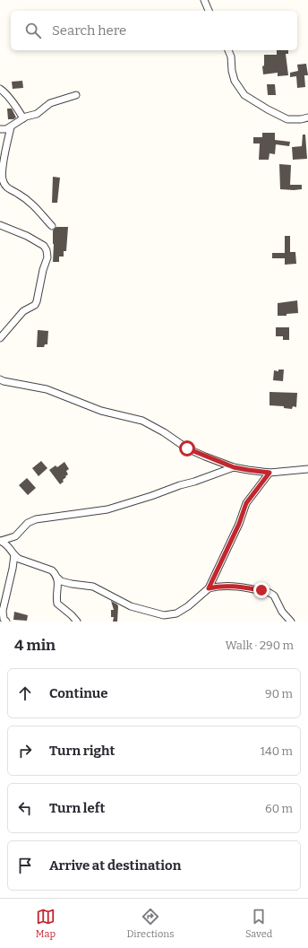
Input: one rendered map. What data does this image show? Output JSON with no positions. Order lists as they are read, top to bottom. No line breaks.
{"page":{"search":"Search here","heading":["4 min","Walk · 290 m"],"list":[["Continue","90 m"],["Turn right","140 m"],["Turn left","60 m"],"Arrive at destination"],"nav":["Map","Directions","Saved"]}}
